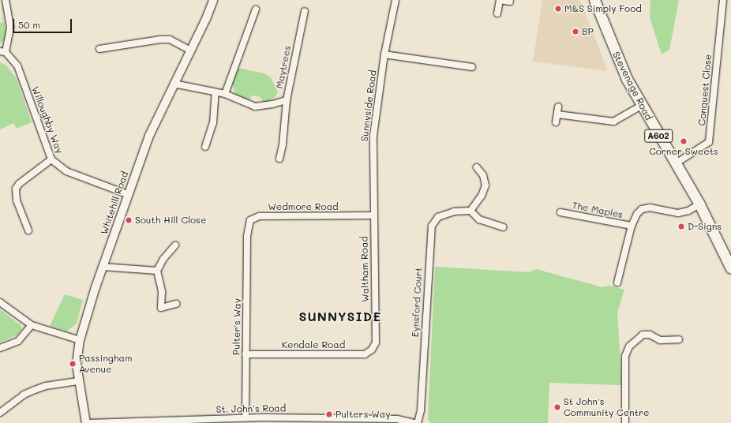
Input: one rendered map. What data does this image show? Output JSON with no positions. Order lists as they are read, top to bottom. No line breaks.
{"streets":{"main road":["Stevenage Road","A602"],"street":["Maytrees","Conquest Close","Sunnyside Road","Willoughby Way","Whitehill Road","Wedmore Road","The Maples","Waltham Road","Eynsford Court","Pulter's Way","Kendale Road","St. John's Road"]},"crossings":[["Maytrees","Whitehill Road"],["Stevenage Road","Conquest Close"],["Stevenage Road","The Maples"],["Sunnyside Road","Wedmore Road"],["Sunnyside Road","Waltham Road"],["Willoughby Way","Whitehill Road"],["Wedmore Road","Waltham Road"],["Wedmore Road","Pulter's Way"],["Waltham Road","Kendale Road"],["Pulter's Way","Kendale Road"],["Pulter's Way","St. John's Road"]],"districts":["SUNNYSIDE"],"places":["M&S Simply Food","BP","Corner Sweets","South Hill Close","D-Signs","Passingham Avenue","St John's Community Centre","Pulters Way"],"scale_bar":"50 m"}
